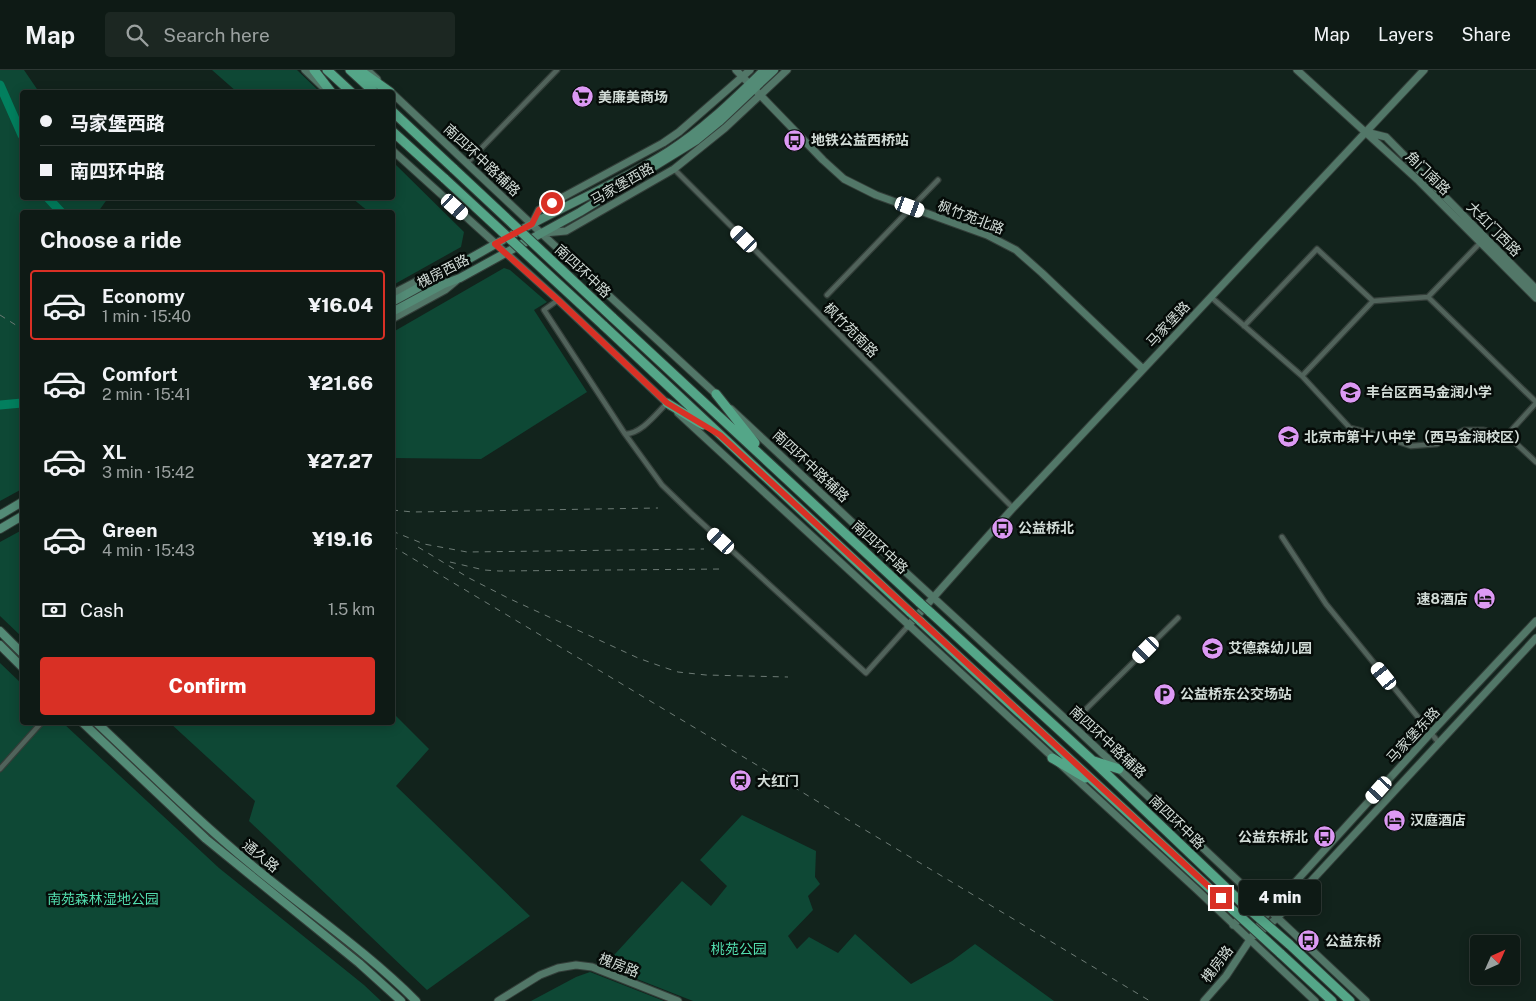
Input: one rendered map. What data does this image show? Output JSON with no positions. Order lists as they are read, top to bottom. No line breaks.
{"streets":{"highway":["南四环中路"],"main road":["南四环中路辅路","角门南路","马家堡西路","枫竹苑北路","大红门西路","槐房西路","马家堡路","马家堡东路","通久路","槐房路"],"street":["枫竹苑南路"]},"crossings":[["南四环中路辅路","马家堡西路"],["南四环中路辅路","槐房西路"],["南四环中路辅路","马家堡路"],["南四环中路辅路","马家堡东路"],["角门南路","大红门西路"],["角门南路","马家堡路"],["马家堡西路","枫竹苑北路"],["马家堡西路","槐房西路"],["马家堡西路","枫竹苑南路"],["枫竹苑北路","马家堡路"],["大红门西路","马家堡路"],["马家堡路","枫竹苑南路"],["马家堡东路","槐房路"]],"parks":["南苑森林湿地公园","桃苑公园"],"places":{"supermarket":["美廉美商场"],"bus stop":["地铁公益西桥站","公益桥北","公益东桥北","公益东桥"],"school or university":["丰台区西马金润小学","北京市第十八中学（西马金润校区）","艾德森幼儿园"],"hotel":["速8酒店","汉庭酒店"],"parking":["公益桥东公交场站"],"station":["大红门"]},"north":"top right","page":{"header":"Map","search":"Search here","nav":["Map","Layers","Share"],"banner":["马家堡西路","南四环中路"],"heading":"Choose a ride","list":[{"name":"Economy","note":"1 min · 15:40","value":"¥16.04"},{"name":"Comfort","note":"2 min · 15:41","value":"¥21.66"},{"name":"XL","note":"3 min · 15:42","value":"¥27.27"},{"name":"Green","note":"4 min · 15:43","value":"¥19.16"}],"pay":["Cash","1.5 km"],"buttons":"Confirm","bubble":"4 min"}}
